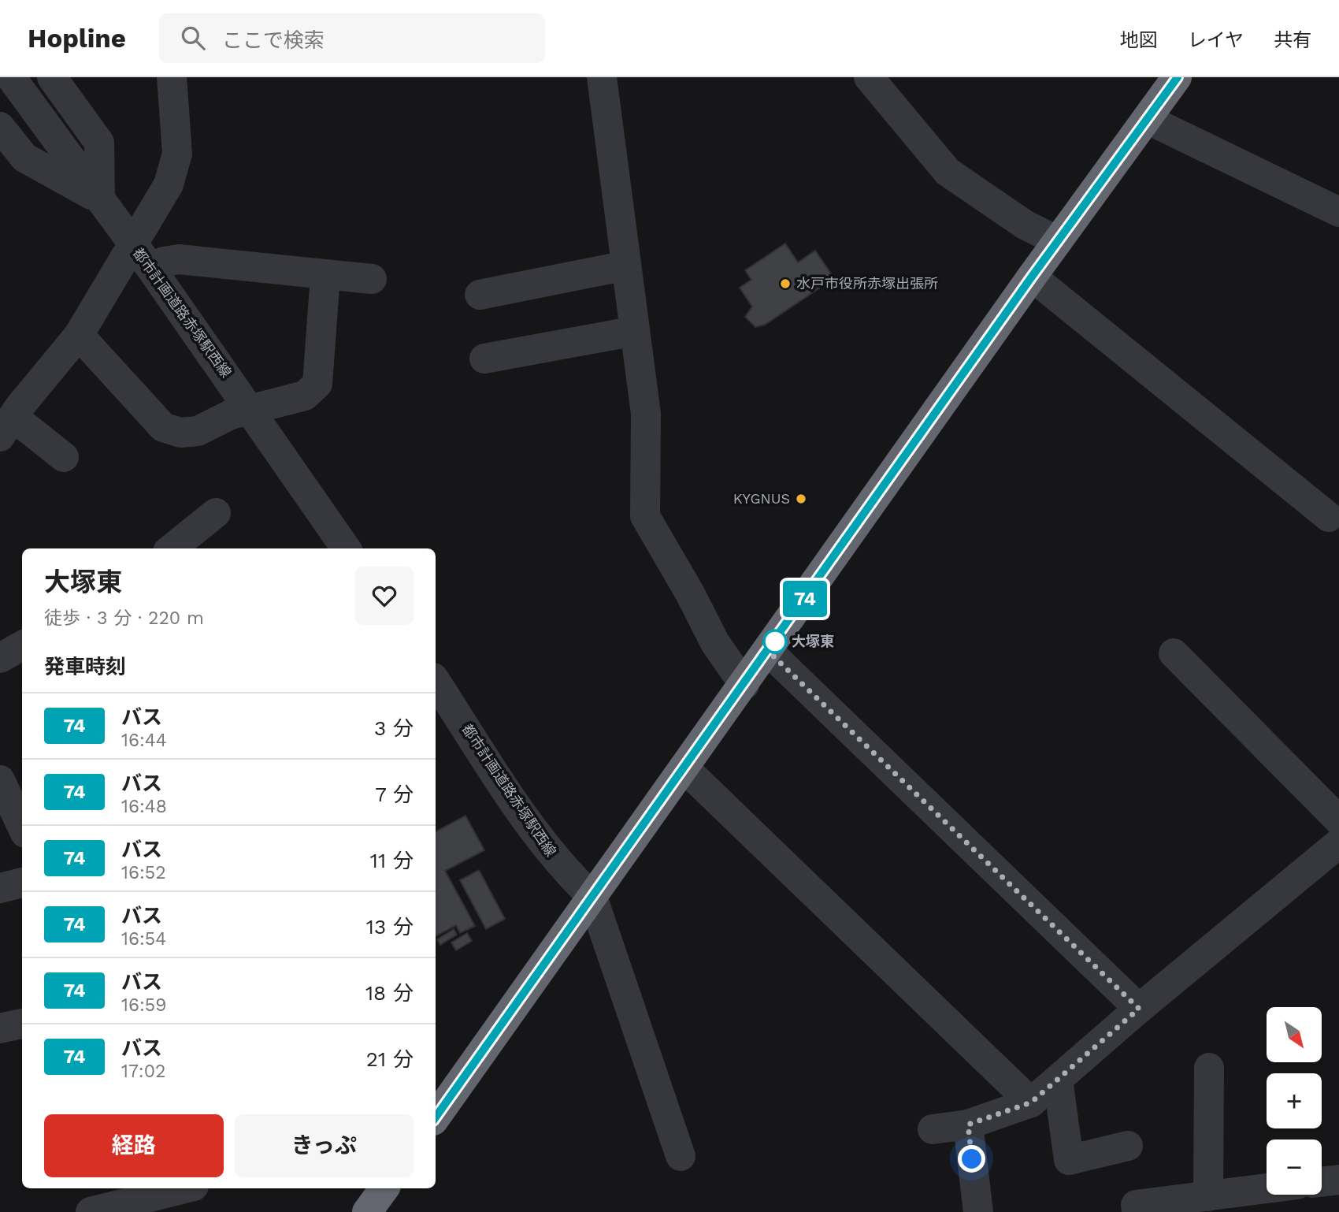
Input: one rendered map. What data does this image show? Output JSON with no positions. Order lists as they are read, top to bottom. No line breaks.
{"streets":{"street":["都市計画道路赤塚駅西線"]},"places":["水戸市役所赤塚出張所","KYGNUS","大塚東"],"lines":["bus line 74"],"north":"bottom right","page":{"header":"Hopline","search":"ここで検索","nav":["地図","レイヤ","共有"],"on_map":"74","heading":[["大塚東","徒歩 · 3 分 · 220 m"],"発車時刻"],"list":[{"mark":"74","name":"バス","note":"16:44","value":"3 分"},{"mark":"74","name":"バス","note":"16:48","value":"7 分"},{"mark":"74","name":"バス","note":"16:52","value":"11 分"},{"mark":"74","name":"バス","note":"16:54","value":"13 分"},{"mark":"74","name":"バス","note":"16:59","value":"18 分"},{"mark":"74","name":"バス","note":"17:02","value":"21 分"}],"map_buttons":["+","−"],"buttons":["経路","きっぷ"]}}
